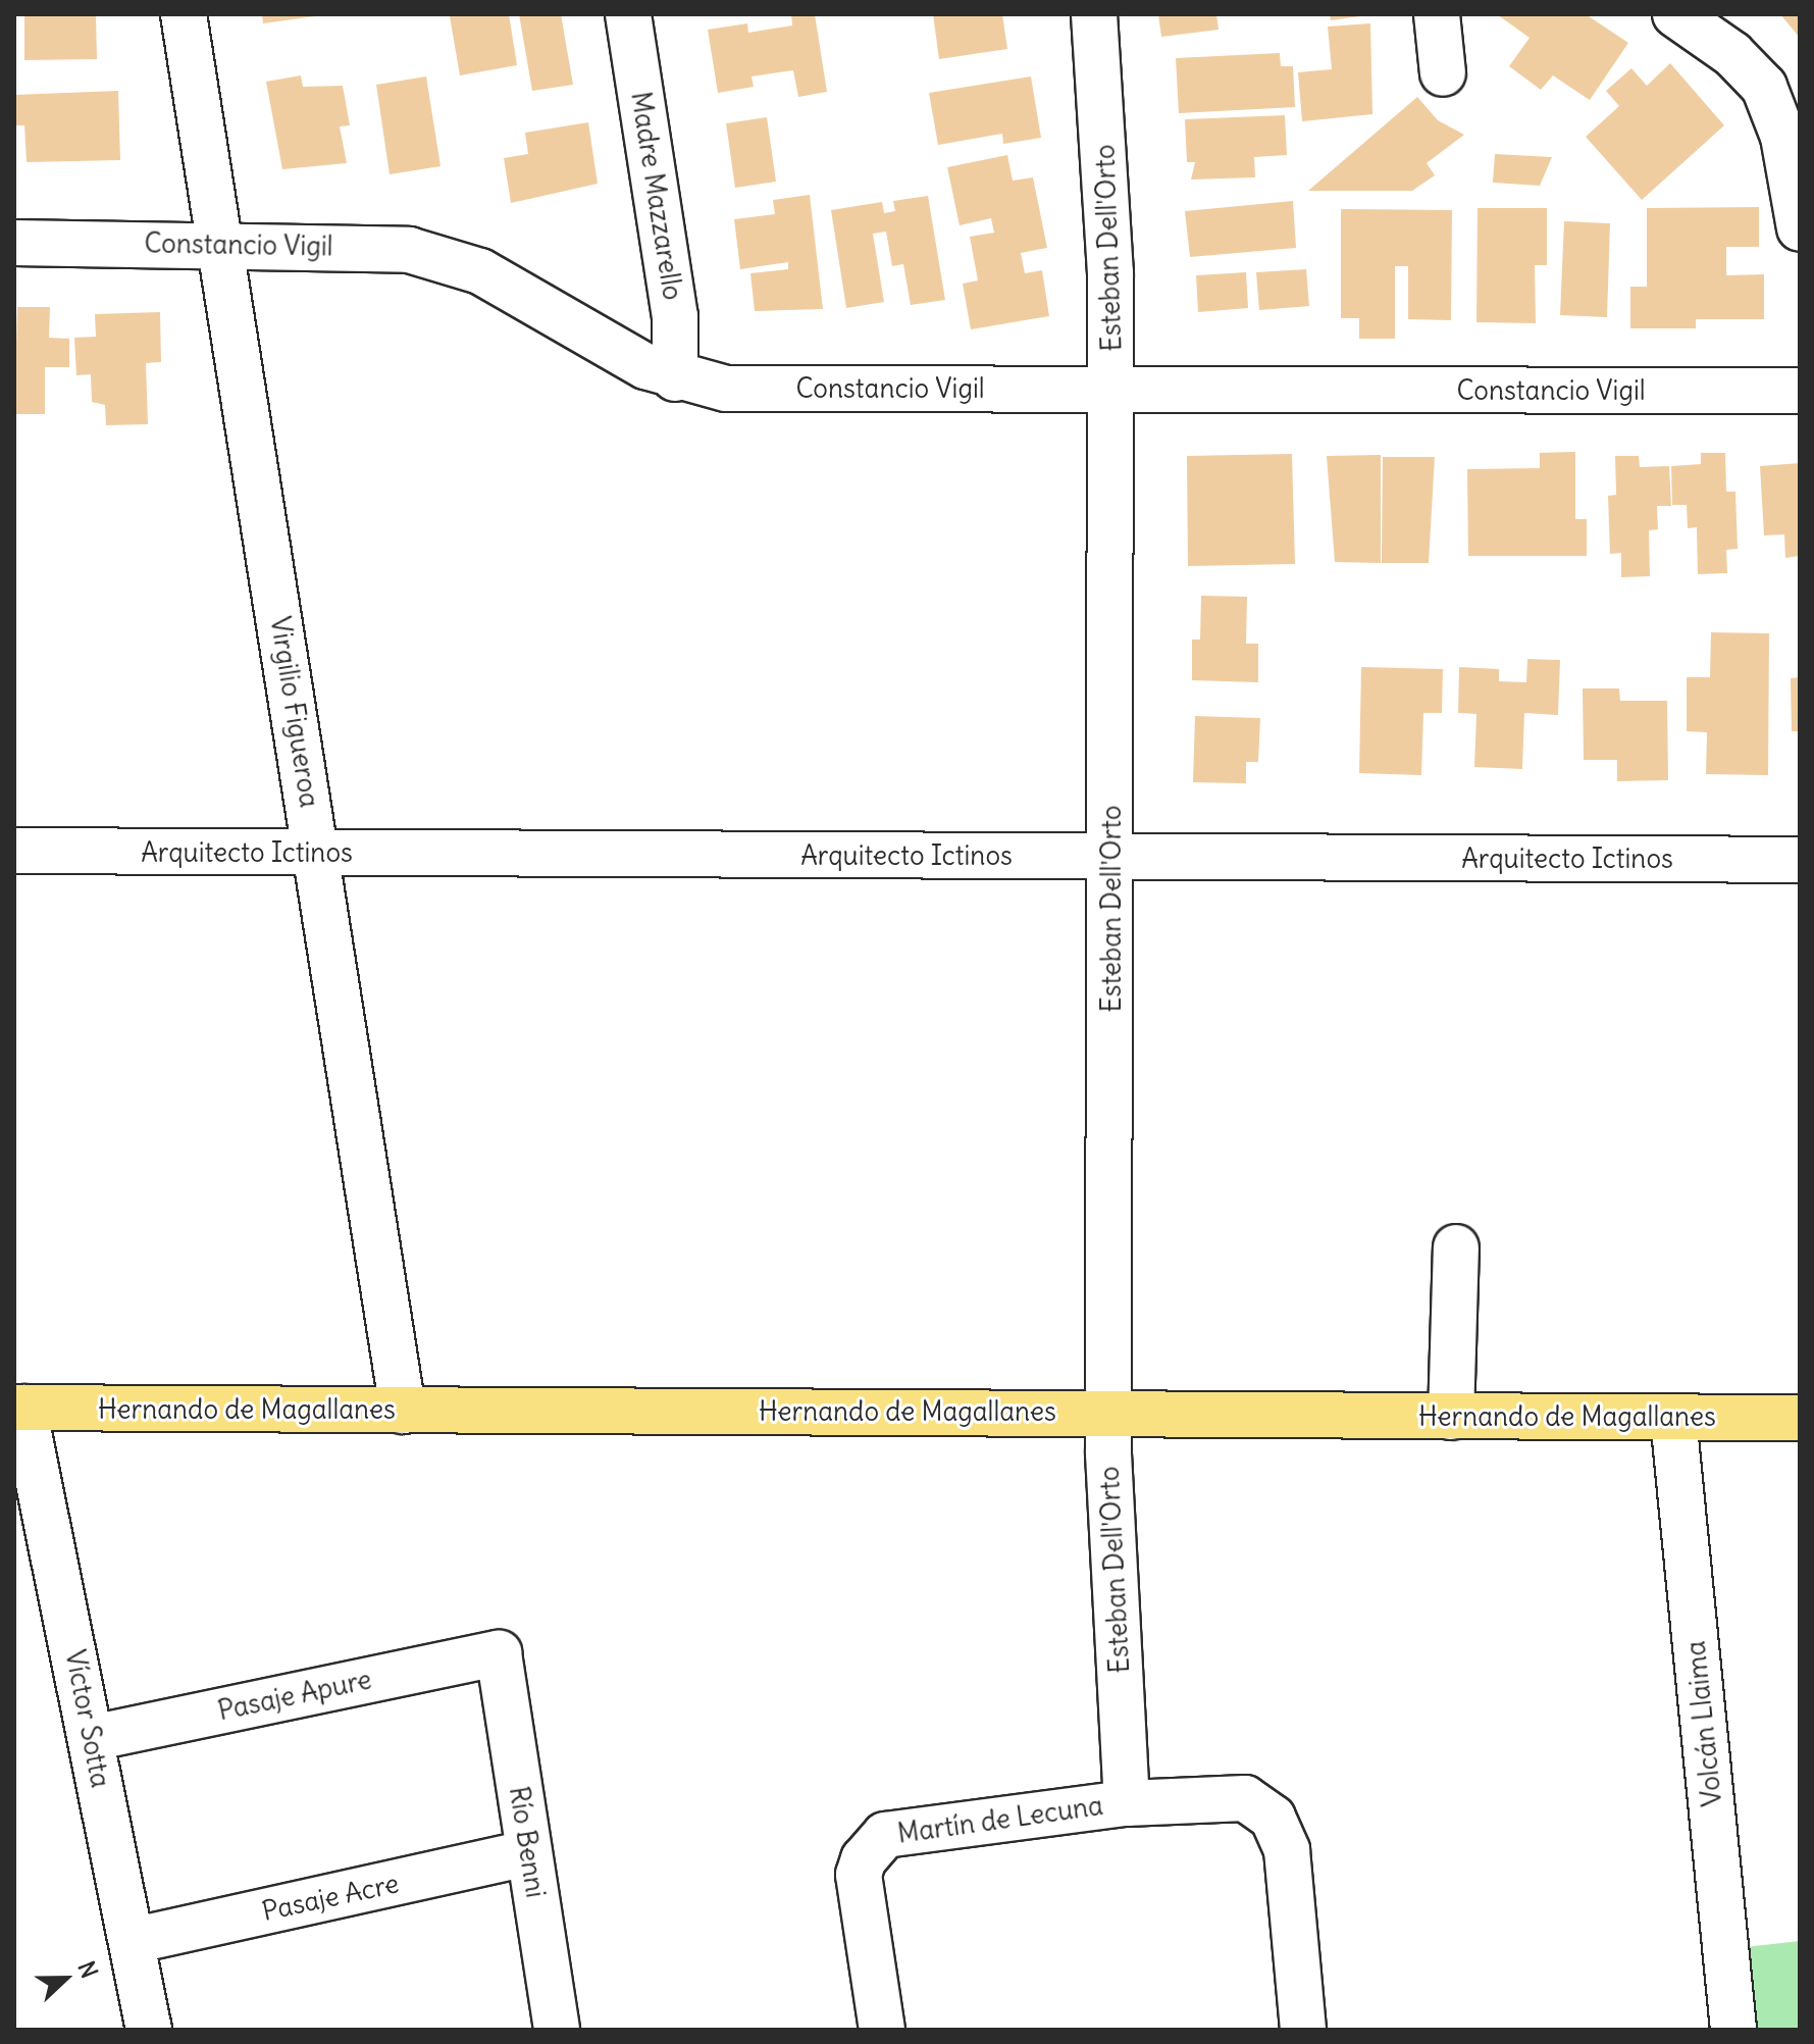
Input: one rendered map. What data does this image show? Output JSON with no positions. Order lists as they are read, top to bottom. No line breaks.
{"streets":{"main road":["Hernando de Magallanes"],"street":["Madre Mazzarello","Constancio Vigil","Esteban Dell'Orto","Virgilio Figueroa","Arquitecto Ictinos","Pasaje Apure","Víctor Sotta","Volcán Llaima","Martín de Lecuna","Río Benni","Pasaje Acre"]},"crossings":[["Madre Mazzarello","Constancio Vigil"],["Constancio Vigil","Esteban Dell'Orto"],["Constancio Vigil","Virgilio Figueroa"],["Esteban Dell'Orto","Arquitecto Ictinos"],["Esteban Dell'Orto","Hernando de Magallanes"],["Esteban Dell'Orto","Martín de Lecuna"],["Virgilio Figueroa","Arquitecto Ictinos"],["Virgilio Figueroa","Hernando de Magallanes"],["Hernando de Magallanes","Víctor Sotta"],["Hernando de Magallanes","Volcán Llaima"],["Pasaje Apure","Víctor Sotta"],["Pasaje Apure","Río Benni"],["Víctor Sotta","Pasaje Acre"],["Río Benni","Pasaje Acre"]],"north":"right"}
